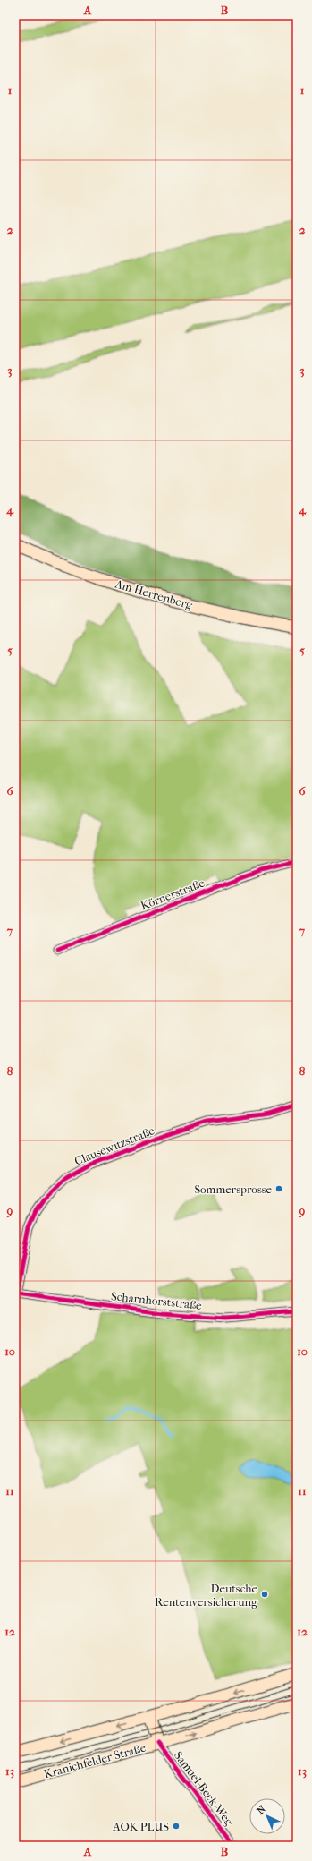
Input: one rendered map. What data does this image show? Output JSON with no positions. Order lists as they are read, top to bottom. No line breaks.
{"streets":{"main road":["Am Herrenberg","Kranichfelder Straße","Samuel-Beck-Weg"],"street":["Körnerstraße","Clausewitzstraße","Scharnhorststraße"]},"crossings":[["Clausewitzstraße","Scharnhorststraße"],["Kranichfelder Straße","Samuel-Beck-Weg"]],"places":["Sommersprosse","Deutsche Rentenversicherung","AOK PLUS"],"north":"top left","grid":{"columns":["A","B"],"rows":["1","2","3","4","5","6","7","8","9","10","11","12","13"]}}
